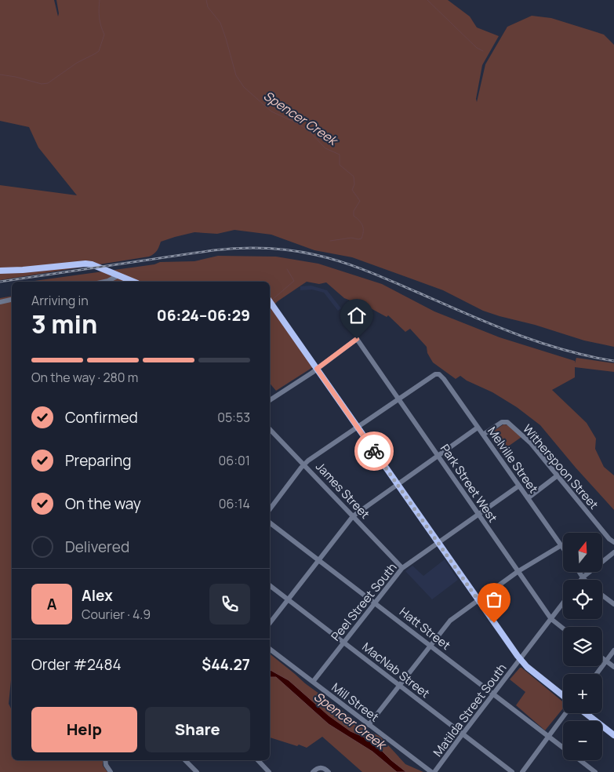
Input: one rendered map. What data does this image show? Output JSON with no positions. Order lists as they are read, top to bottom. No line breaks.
{"streets":{"street":["Melville Street","Witherspoon Street","Park Street West","James Street","Peel Street South","Hatt Street","MacNab Street","Mill Street","Matilda Street South"]},"crossings":[["Melville Street","Witherspoon Street"],["Melville Street","Park Street West"],["Melville Street","Peel Street South"],["Park Street West","Peel Street South"],["Park Street West","Matilda Street South"],["James Street","Peel Street South"],["Peel Street South","Hatt Street"],["Peel Street South","MacNab Street"],["Peel Street South","Mill Street"],["Hatt Street","Matilda Street South"],["MacNab Street","Matilda Street South"]],"water":["Spencer Creek"],"north":"top","page":{"heading":["3 min","Arriving in","06:24–06:29"],"panel":["Alex","Courier · 4.9","Order #2484","$44.27"],"bar":"On the way · 280 m","list":[["Confirmed","05:53"],["Preparing","06:01"],["On the way","06:14"],"Delivered"],"map_buttons":["+","−"],"round":"A","buttons":["Help","Share"]}}
